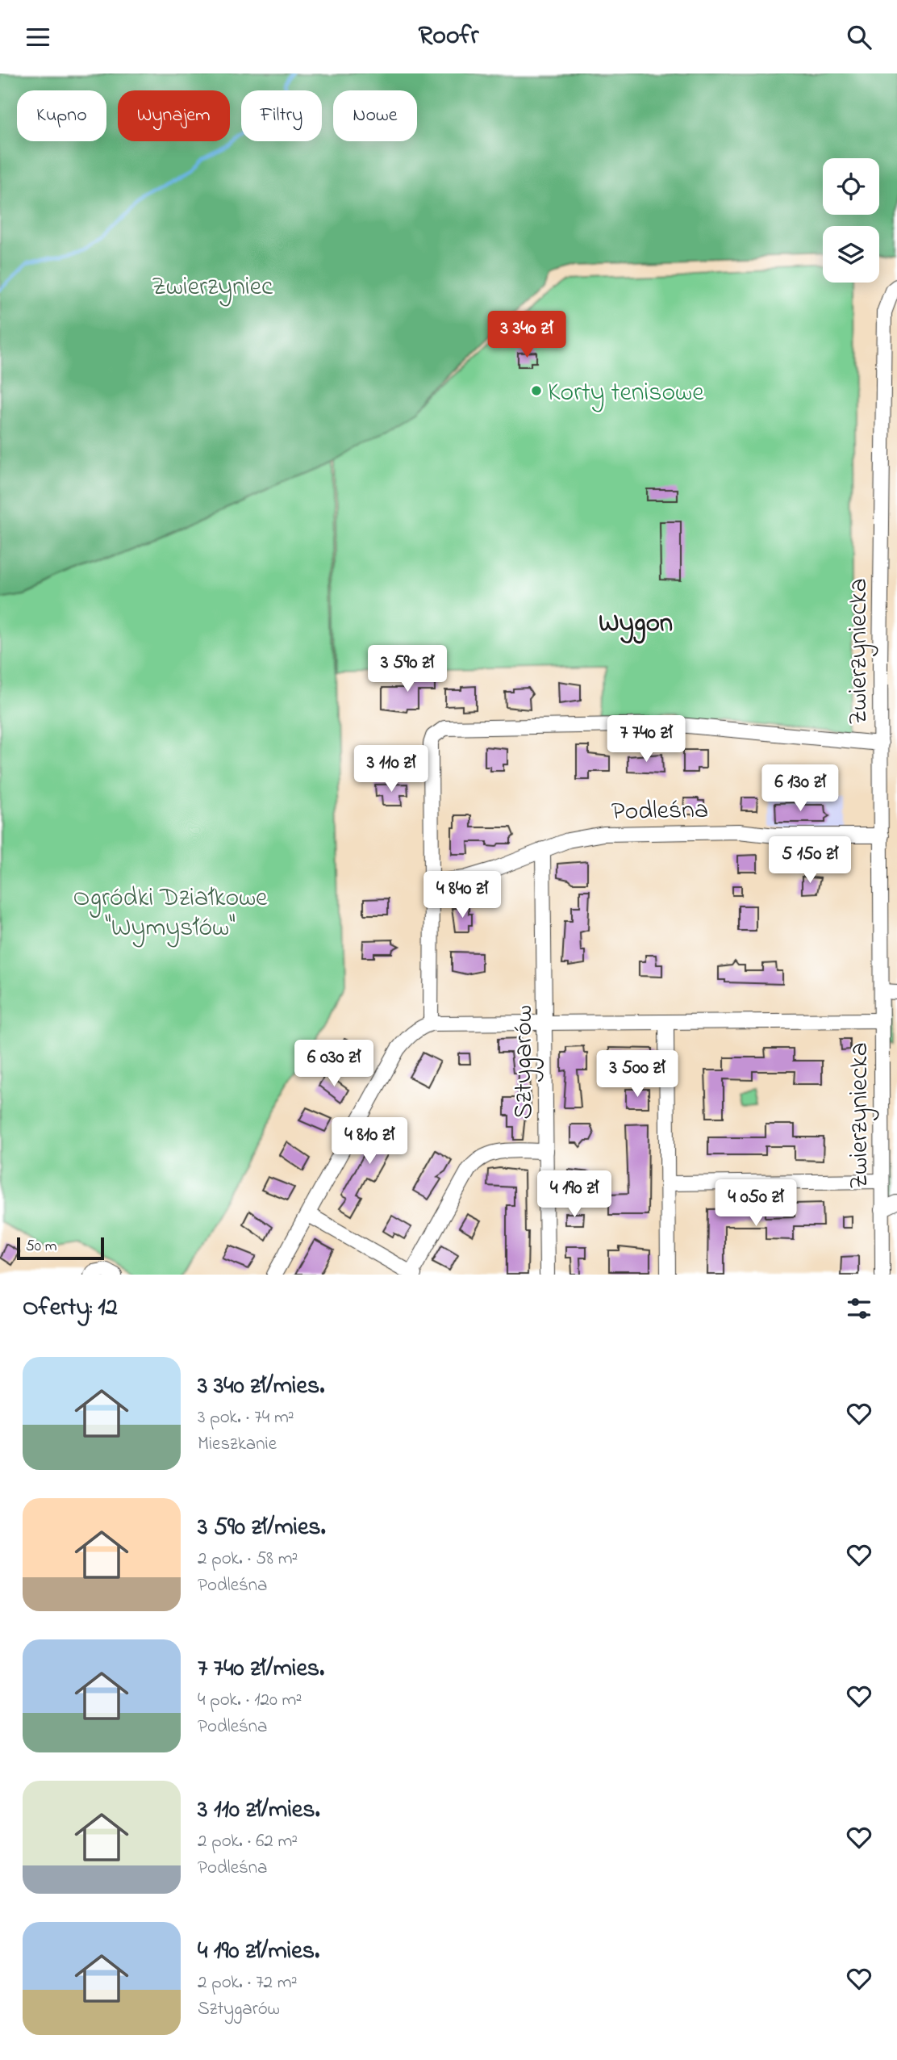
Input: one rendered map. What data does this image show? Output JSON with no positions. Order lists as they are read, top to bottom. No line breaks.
{"streets":{"street":["Zwierzyniecka","Podleśna","Sztygarów"]},"crossings":[["Zwierzyniecka","Podleśna"],["Zwierzyniecka","Sztygarów"],["Podleśna","Sztygarów"]],"districts":["Wygon"],"parks":["Zwierzyniec","Ogródki Działkowe \"Wymysłów\""],"places":["Korty tenisowe"],"scale_bar":"50 m","page":{"header":"Roofr","chip":["Kupno","Wynajem","Filtry","Nowe"],"price":["3 340 zł","3 590 zł","7 740 zł","3 110 zł","6 130 zł","5 150 zł","4 840 zł","6 030 zł","3 500 zł","4 810 zł","4 190 zł","4 050 zł"],"scale":"50 m","heading":"Oferty: 12","list":[{"name":"3 340 zł/mies.","note":"3 pok. · 74 m² · Mieszkanie"},{"name":"3 590 zł/mies.","note":"2 pok. · 58 m² · Podleśna"},{"name":"7 740 zł/mies.","note":"4 pok. · 120 m² · Podleśna"},{"name":"3 110 zł/mies.","note":"2 pok. · 62 m² · Podleśna"},{"name":"4 190 zł/mies.","note":"2 pok. · 72 m² · Sztygarów"}]}}
